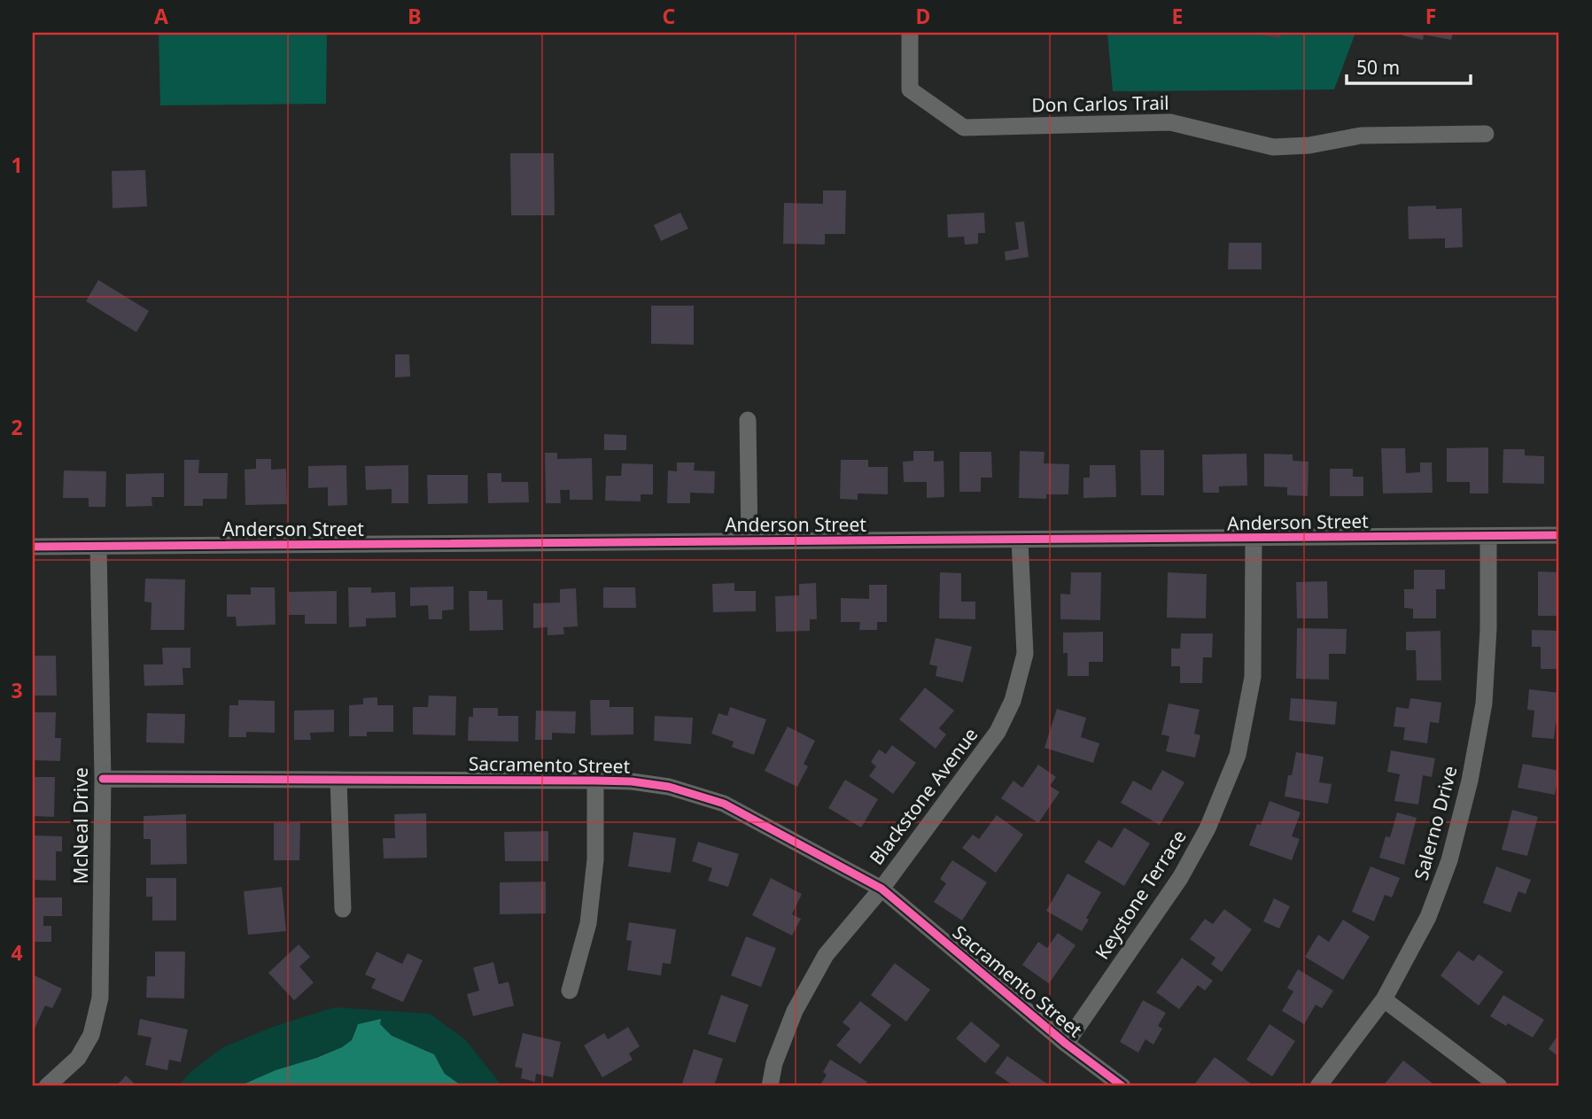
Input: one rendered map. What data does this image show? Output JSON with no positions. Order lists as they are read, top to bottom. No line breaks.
{"streets":{"street":["Don Carlos Trail","Anderson Street","Sacramento Street","Blackstone Avenue","Salerno Drive","McNeal Drive","Keystone Terrace"]},"crossings":[["Anderson Street","Blackstone Avenue"],["Anderson Street","Salerno Drive"],["Anderson Street","McNeal Drive"],["Anderson Street","Keystone Terrace"],["Sacramento Street","Blackstone Avenue"],["Sacramento Street","McNeal Drive"],["Sacramento Street","Keystone Terrace"]],"scale_bar":"50 m","grid":{"columns":["A","B","C","D","E","F"],"rows":["1","2","3","4"]}}
